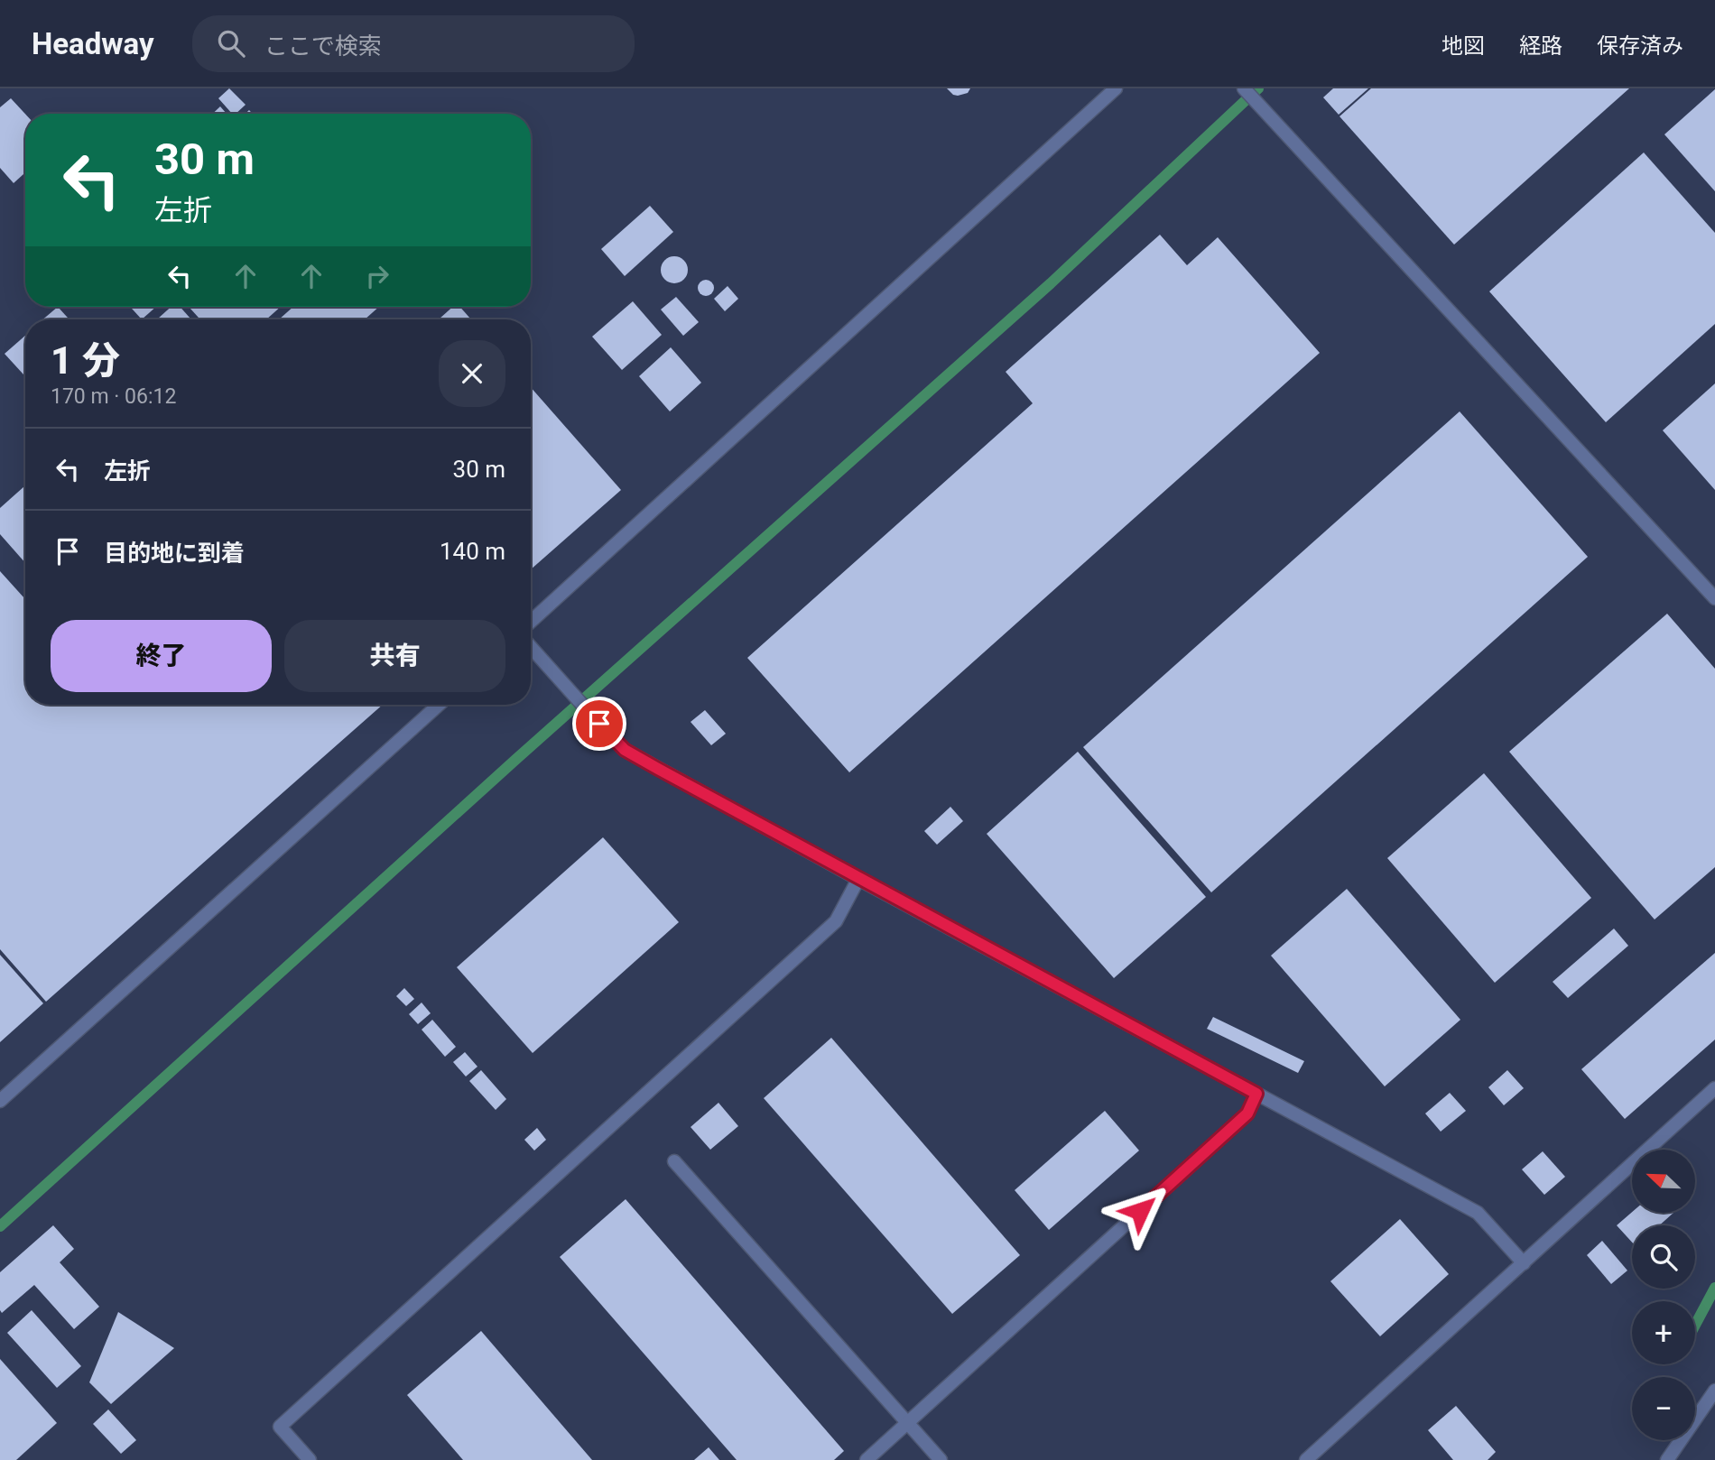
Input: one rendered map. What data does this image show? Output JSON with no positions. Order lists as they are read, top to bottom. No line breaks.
{"north":"top left","page":{"header":"Headway","search":"ここで検索","nav":["地図","経路","保存済み"],"turn":["30 m","左折"],"heading":["1 分","170 m · 06:12"],"list":[{"name":"左折","value":"30 m"},{"name":"目的地に到着","value":"140 m"}],"buttons":["終了","共有"],"map_buttons":["+","−"]}}
